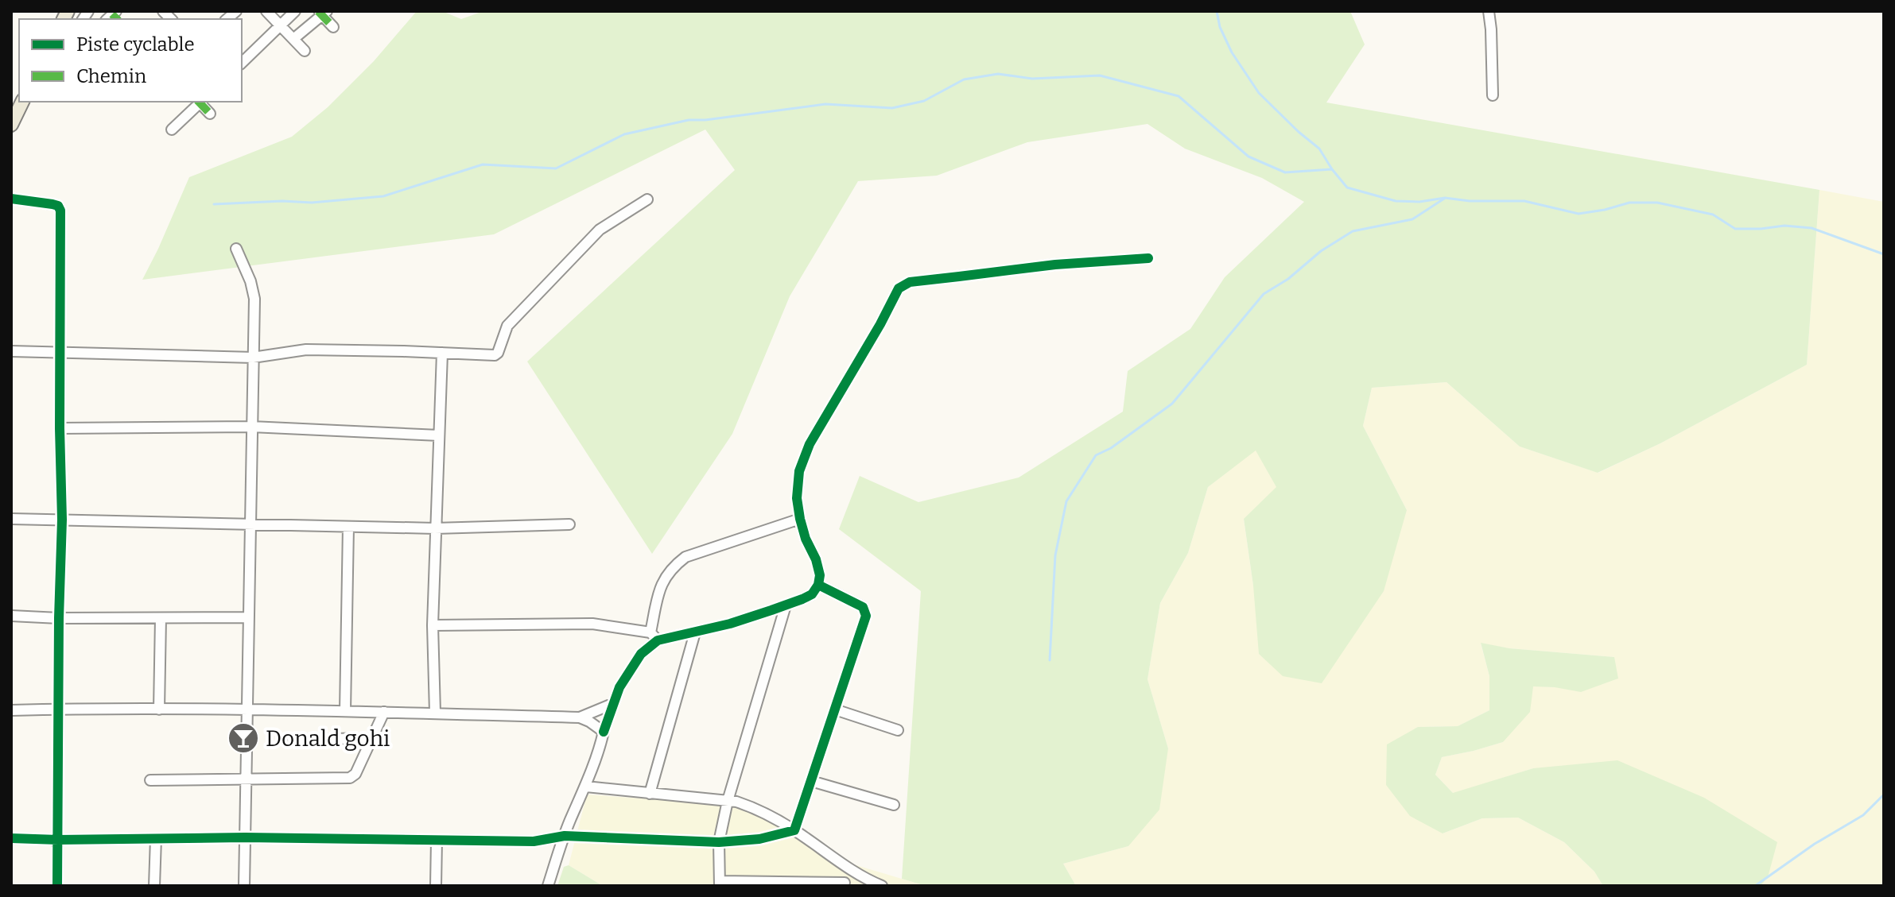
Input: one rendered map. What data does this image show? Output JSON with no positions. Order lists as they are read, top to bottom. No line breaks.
{"places":{"bar":["Donald gohi"]},"legend":["Piste cyclable","Chemin"]}
